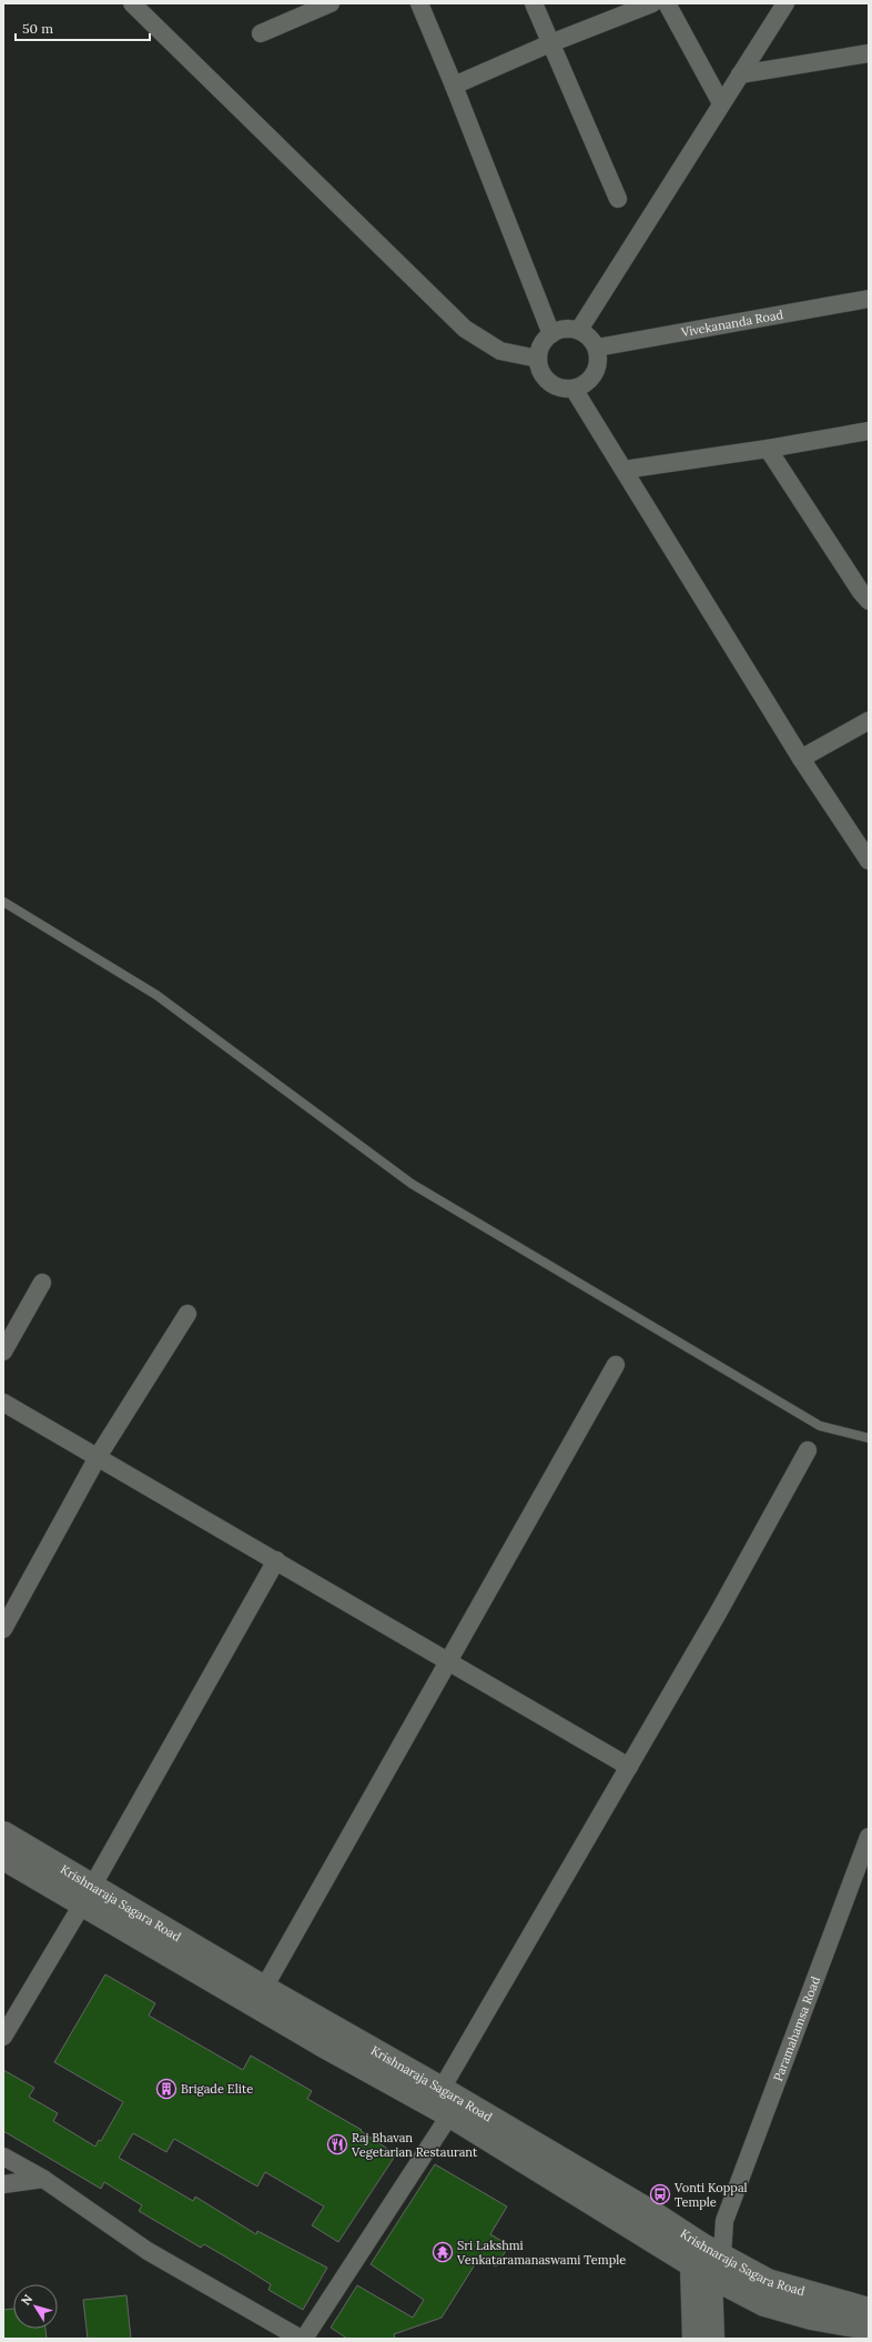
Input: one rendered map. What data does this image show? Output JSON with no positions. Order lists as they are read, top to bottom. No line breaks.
{"streets":{"main road":["Krishnaraja Sagara Road"],"street":["Vivekananda Road","Paramahamsa Road"]},"crossings":[["Krishnaraja Sagara Road","Paramahamsa Road"]],"places":{"building":["Brigade Elite"],"restaurant":["Raj Bhavan Vegetarian Restaurant"],"bus stop":["Vonti Koppal Temple"],"temple":["Sri Lakshmi Venkataramanaswami Temple"]},"scale_bar":"50 m","north":"top left"}
